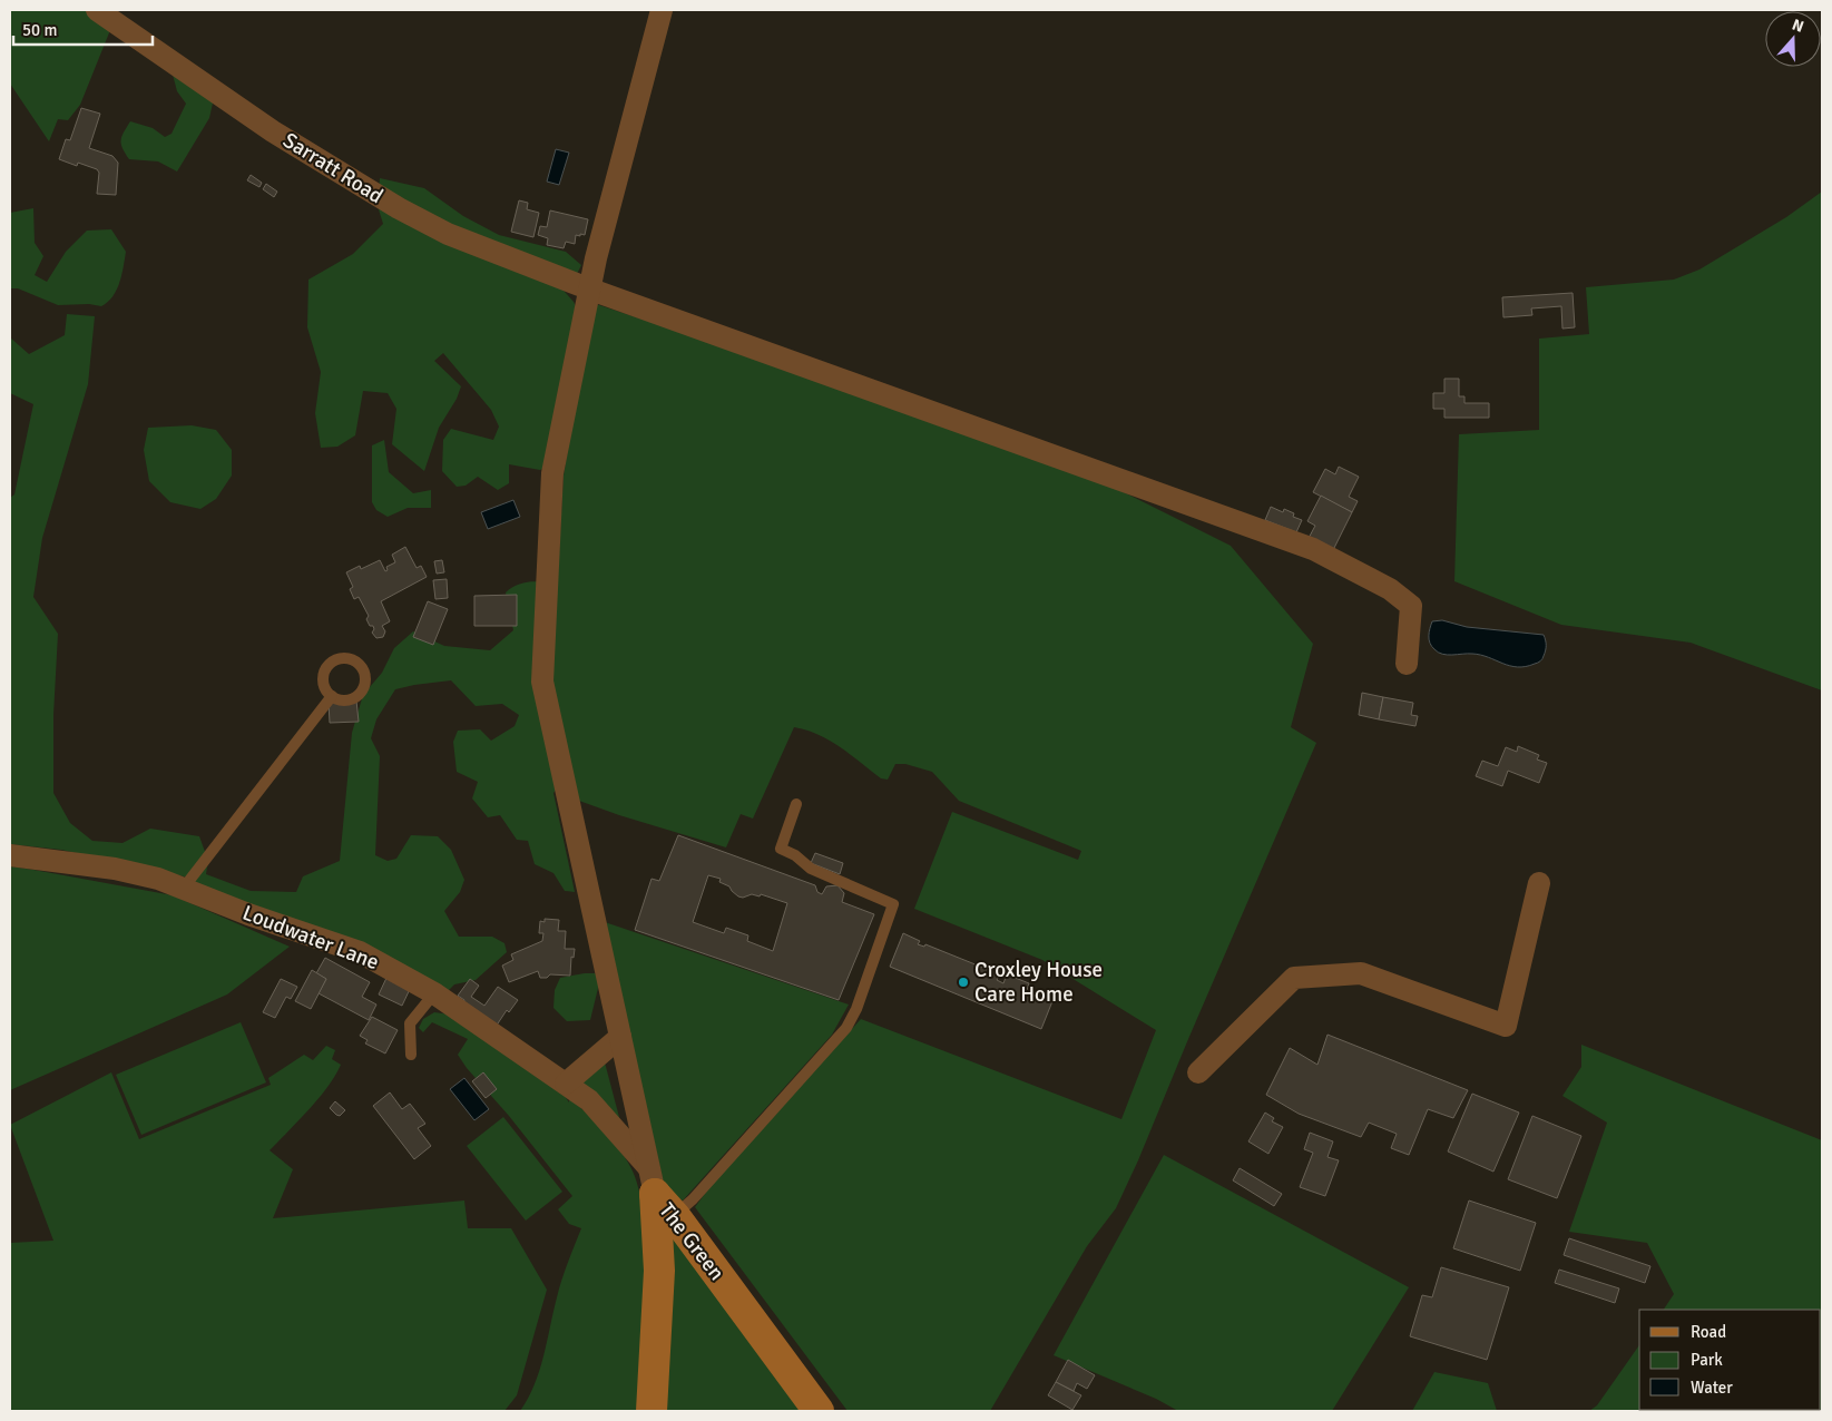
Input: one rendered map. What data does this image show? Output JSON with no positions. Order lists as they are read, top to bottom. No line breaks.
{"streets":{"street":["Sarratt Road","Loudwater Lane","The Green"]},"crossings":[["Loudwater Lane","The Green"]],"places":["Croxley House Care Home"],"legend":["Road","Park","Water"],"scale_bar":"50 m","north":"top"}
